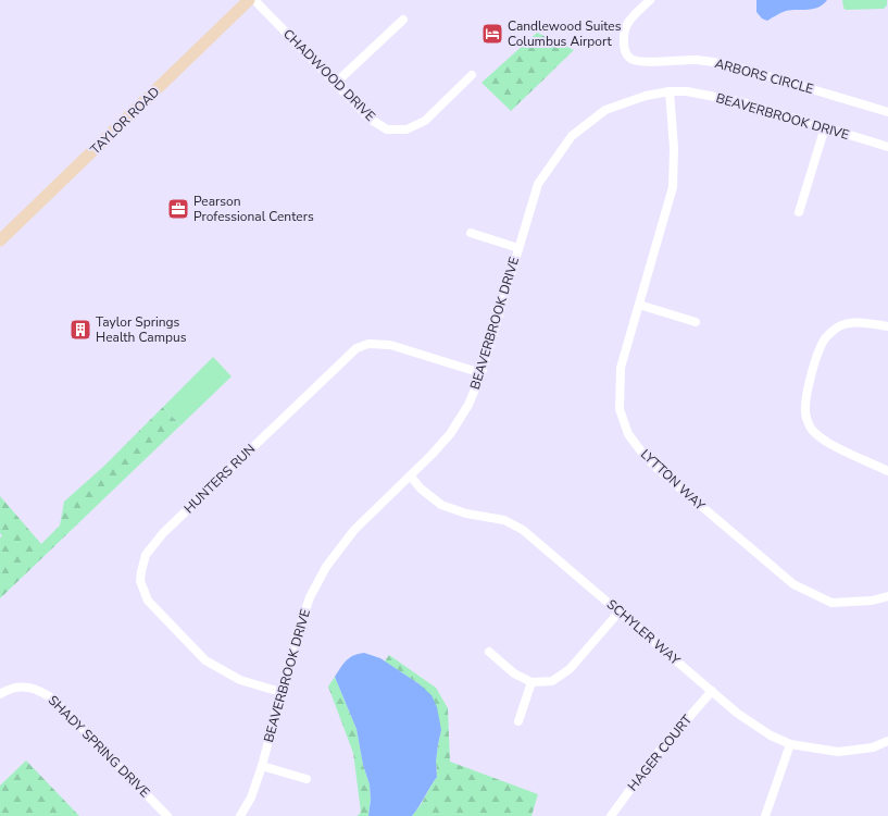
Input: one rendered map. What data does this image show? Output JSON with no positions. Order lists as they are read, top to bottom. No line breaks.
{"streets":{"main road":["TAYLOR ROAD"],"street":["CHADWOOD DRIVE","ARBORS CIRCLE","BEAVERBROOK DRIVE","HUNTERS RUN","LYTTON WAY","SCHYLER WAY","SHADY SPRING DRIVE","HAGER COURT"]},"crossings":[["BEAVERBROOK DRIVE","HUNTERS RUN"],["BEAVERBROOK DRIVE","LYTTON WAY"],["BEAVERBROOK DRIVE","SCHYLER WAY"],["SCHYLER WAY","HAGER COURT"]],"places":{"hotel":["Candlewood Suites Columbus Airport"],"office":["Pearson Professional Centers"],"building":["Taylor Springs Health Campus"]}}
